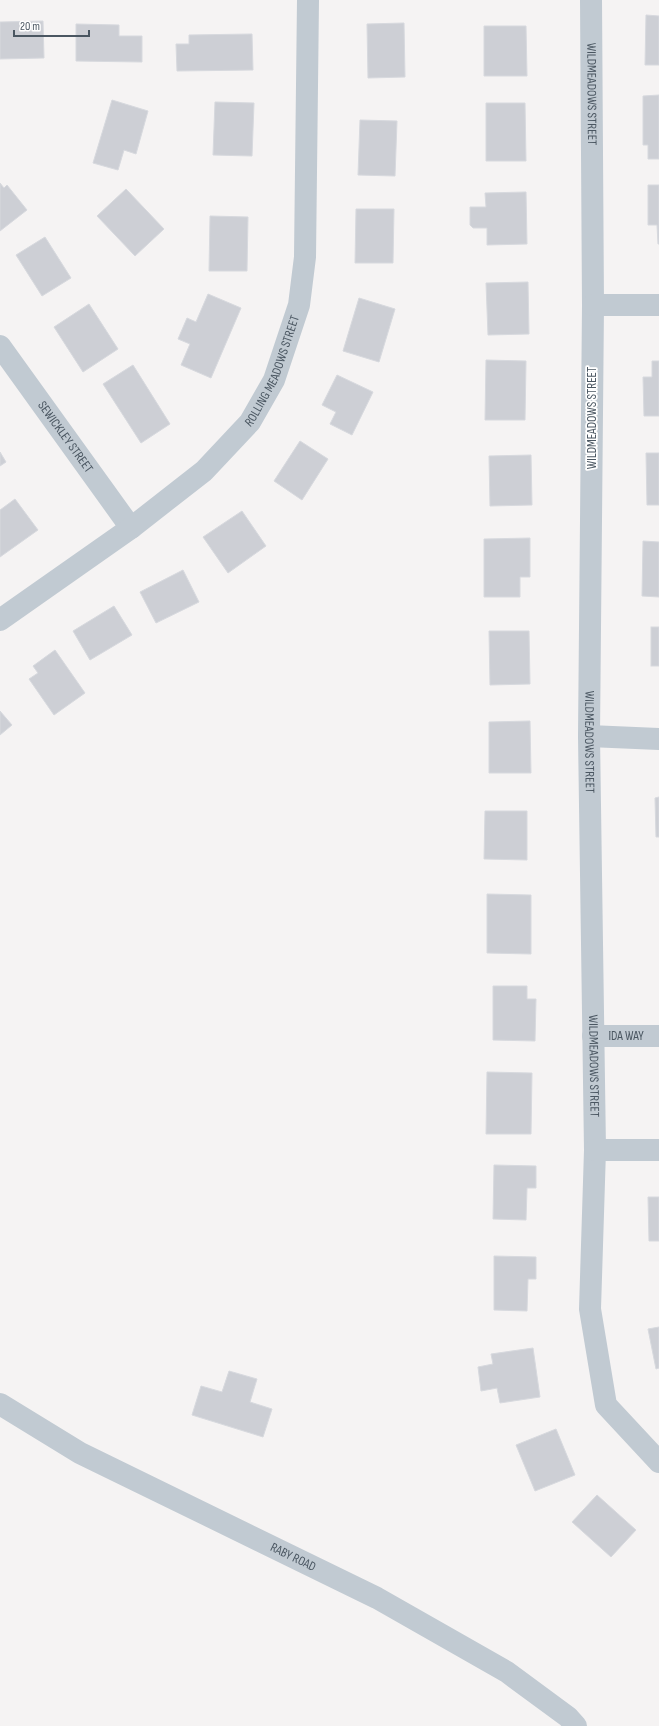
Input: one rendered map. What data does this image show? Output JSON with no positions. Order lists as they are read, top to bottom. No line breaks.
{"streets":{"street":["WILDMEADOWS STREET","ROLLING MEADOWS STREET","SEWICKLEY STREET","IDA WAY","RABY ROAD"]},"crossings":[["WILDMEADOWS STREET","IDA WAY"],["ROLLING MEADOWS STREET","SEWICKLEY STREET"]],"scale_bar":"20 m"}
